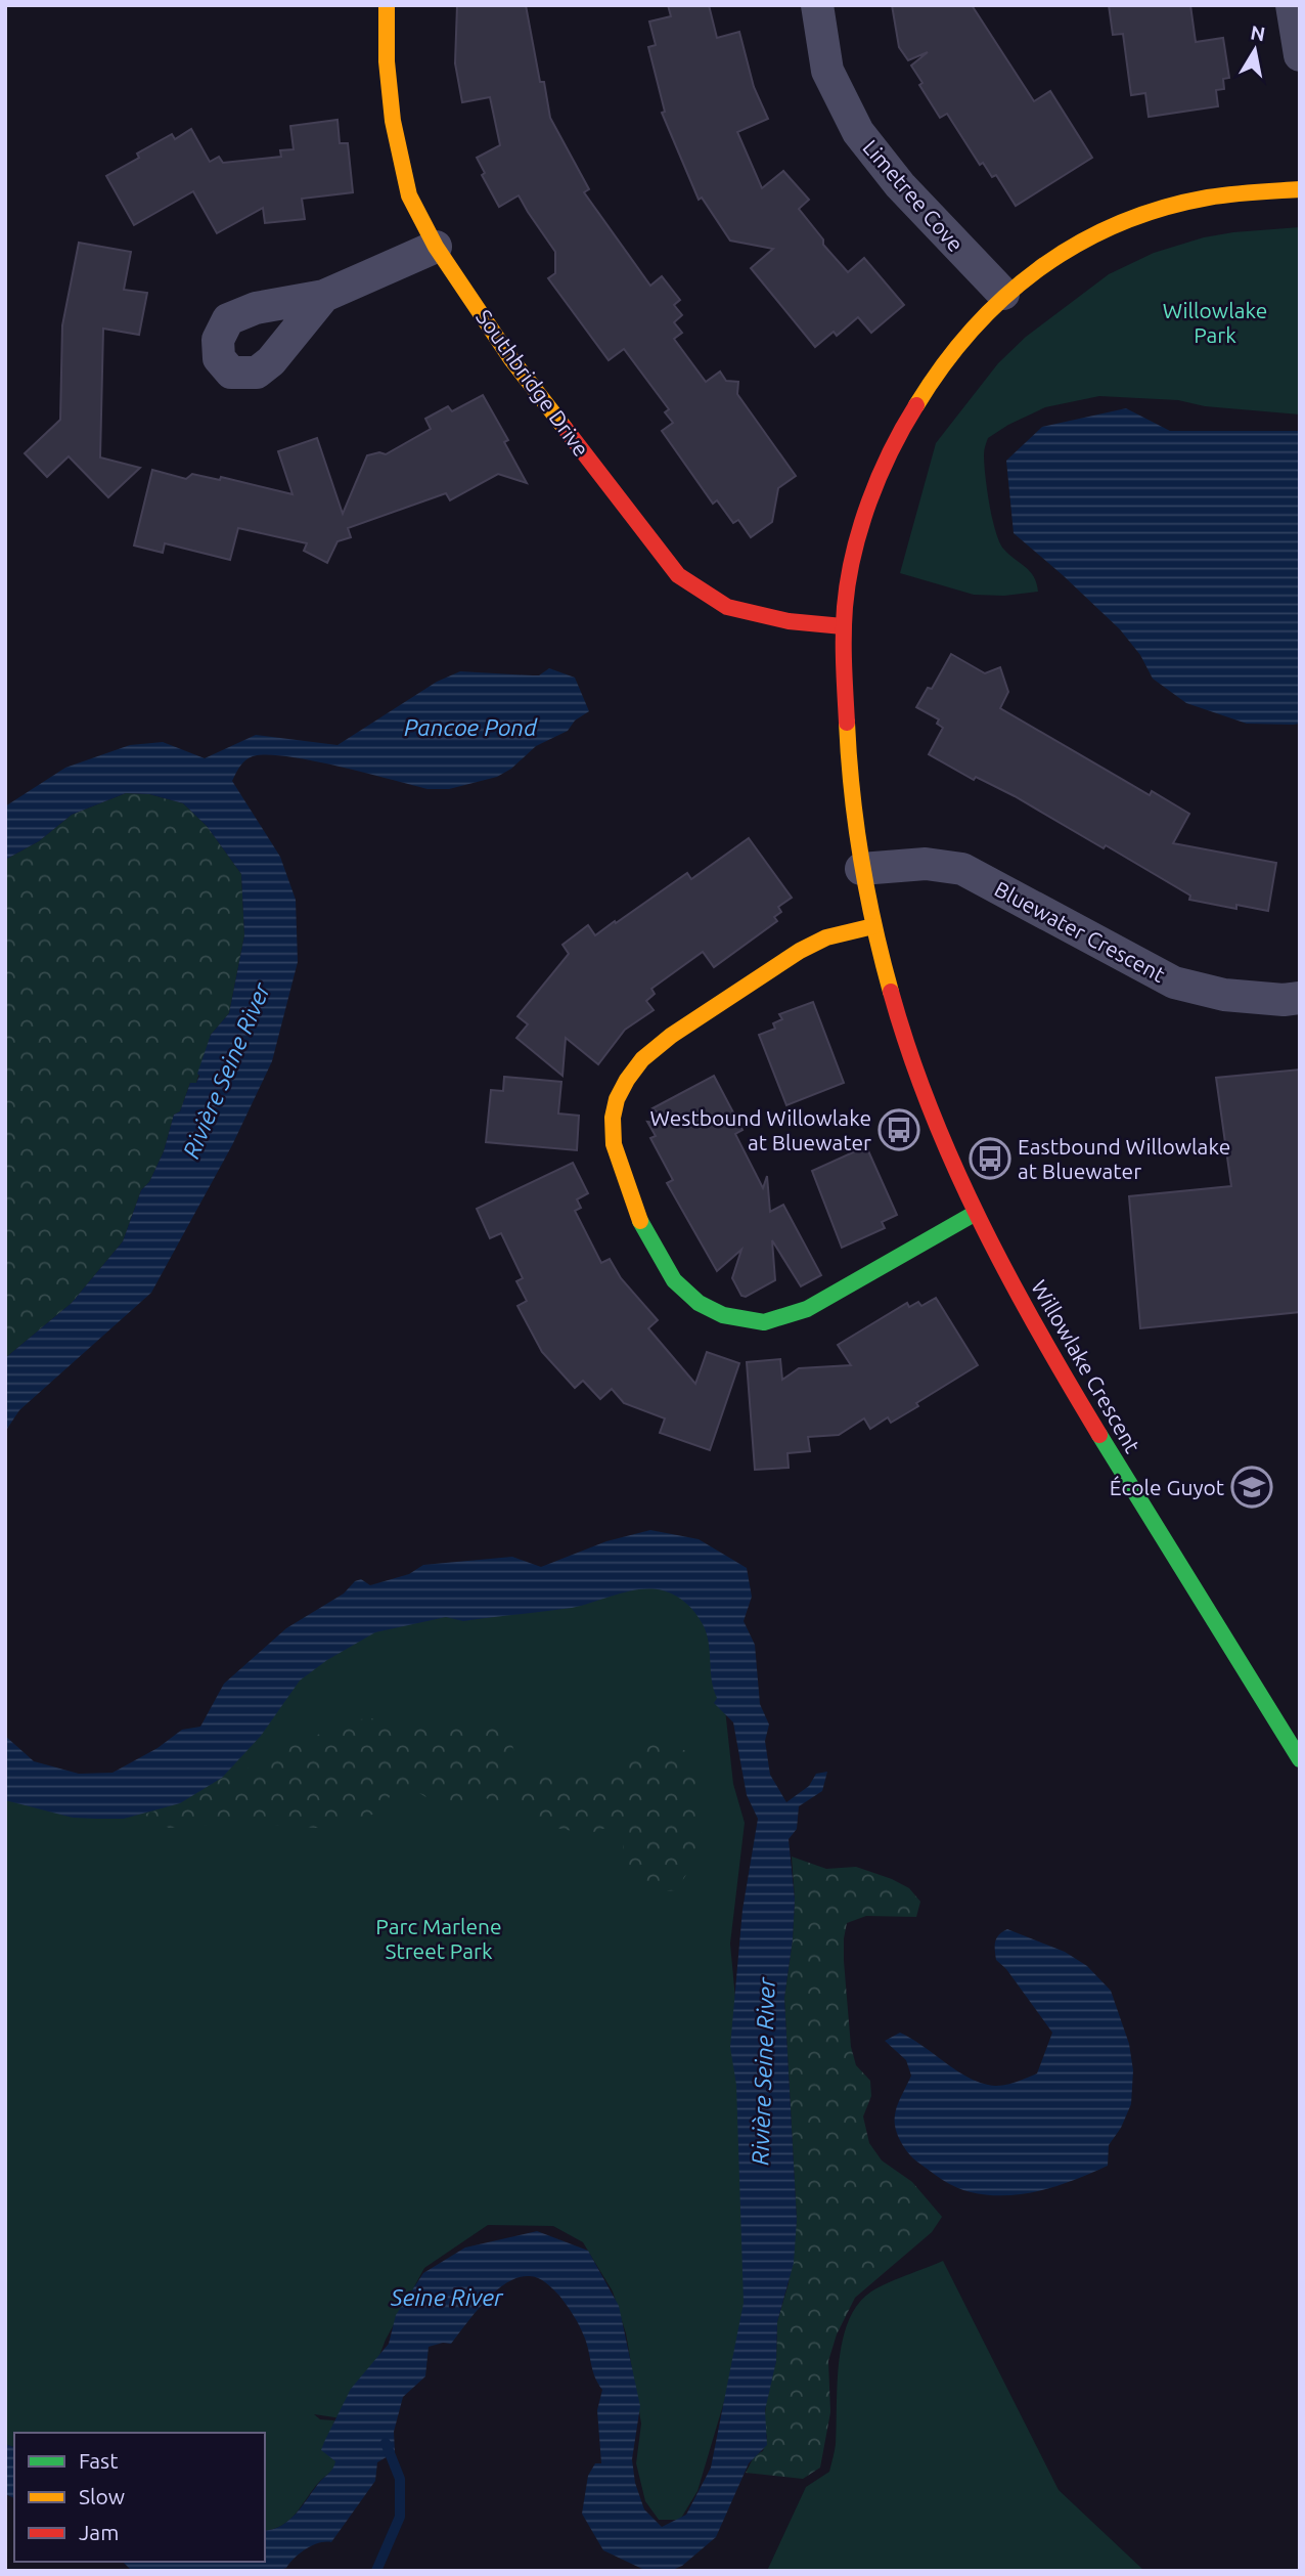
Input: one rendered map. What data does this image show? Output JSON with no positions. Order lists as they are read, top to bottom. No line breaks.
{"streets":{"street":["Limetree Cove","Southbridge Drive","Bluewater Crescent","Willowlake Crescent"]},"crossings":[["Limetree Cove","Willowlake Crescent"],["Southbridge Drive","Willowlake Crescent"],["Bluewater Crescent","Willowlake Crescent"]],"water":["Pancoe Pond","Rivière Seine River","Seine River"],"parks":["Willowlake Park","Parc Marlene Street Park"],"places":{"bus stop":["Westbound Willowlake at Bluewater","Eastbound Willowlake at Bluewater"],"school or university":["École Guyot"]},"legend":["Fast","Slow","Jam"],"north":"top"}
